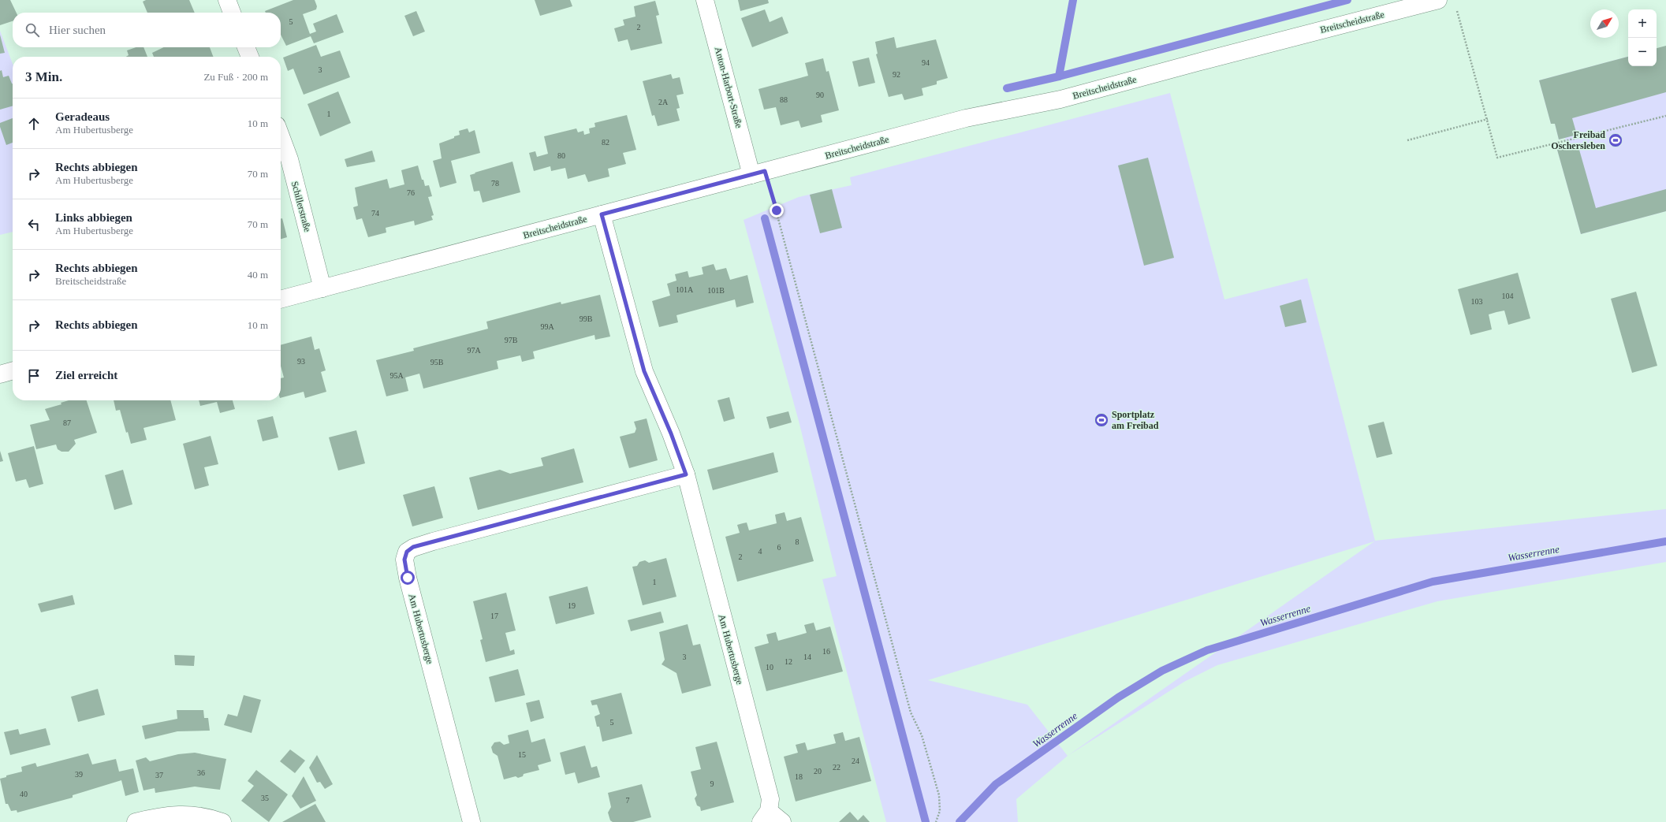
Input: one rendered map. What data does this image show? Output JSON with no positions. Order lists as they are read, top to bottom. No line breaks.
{"streets":{"street":["Breitscheidstraße","Anton-Harbort-Straße","Schillerstraße","Am Hubertusberge"]},"crossings":[["Breitscheidstraße","Anton-Harbort-Straße"],["Breitscheidstraße","Schillerstraße"],["Breitscheidstraße","Am Hubertusberge"]],"water":["Wasserrenne"],"places":{"sports":["Freibad Oschersleben","Sportplatz am Freibad"]},"house_numbers":["5","2","94","3","92","90","88","2A","1","82","80","78","76","74","101A","101B","104","103","99B","99A","97B","97A","93","95B","95A","87","8","6","4","2","1","19","17","16","3","14","12","10","5","15","24","22","20","36","39","37","18","9","40","35","7"],"north":"top right","page":{"map_buttons":["+","−"],"search":"Hier suchen","heading":["3 Min.","Zu Fuß · 200 m"],"list":[["Geradeaus","Am Hubertusberge","10 m"],["Rechts abbiegen","Am Hubertusberge","70 m"],["Links abbiegen","Am Hubertusberge","70 m"],["Rechts abbiegen","Breitscheidstraße","40 m"],["Rechts abbiegen","10 m"],"Ziel erreicht"]}}
